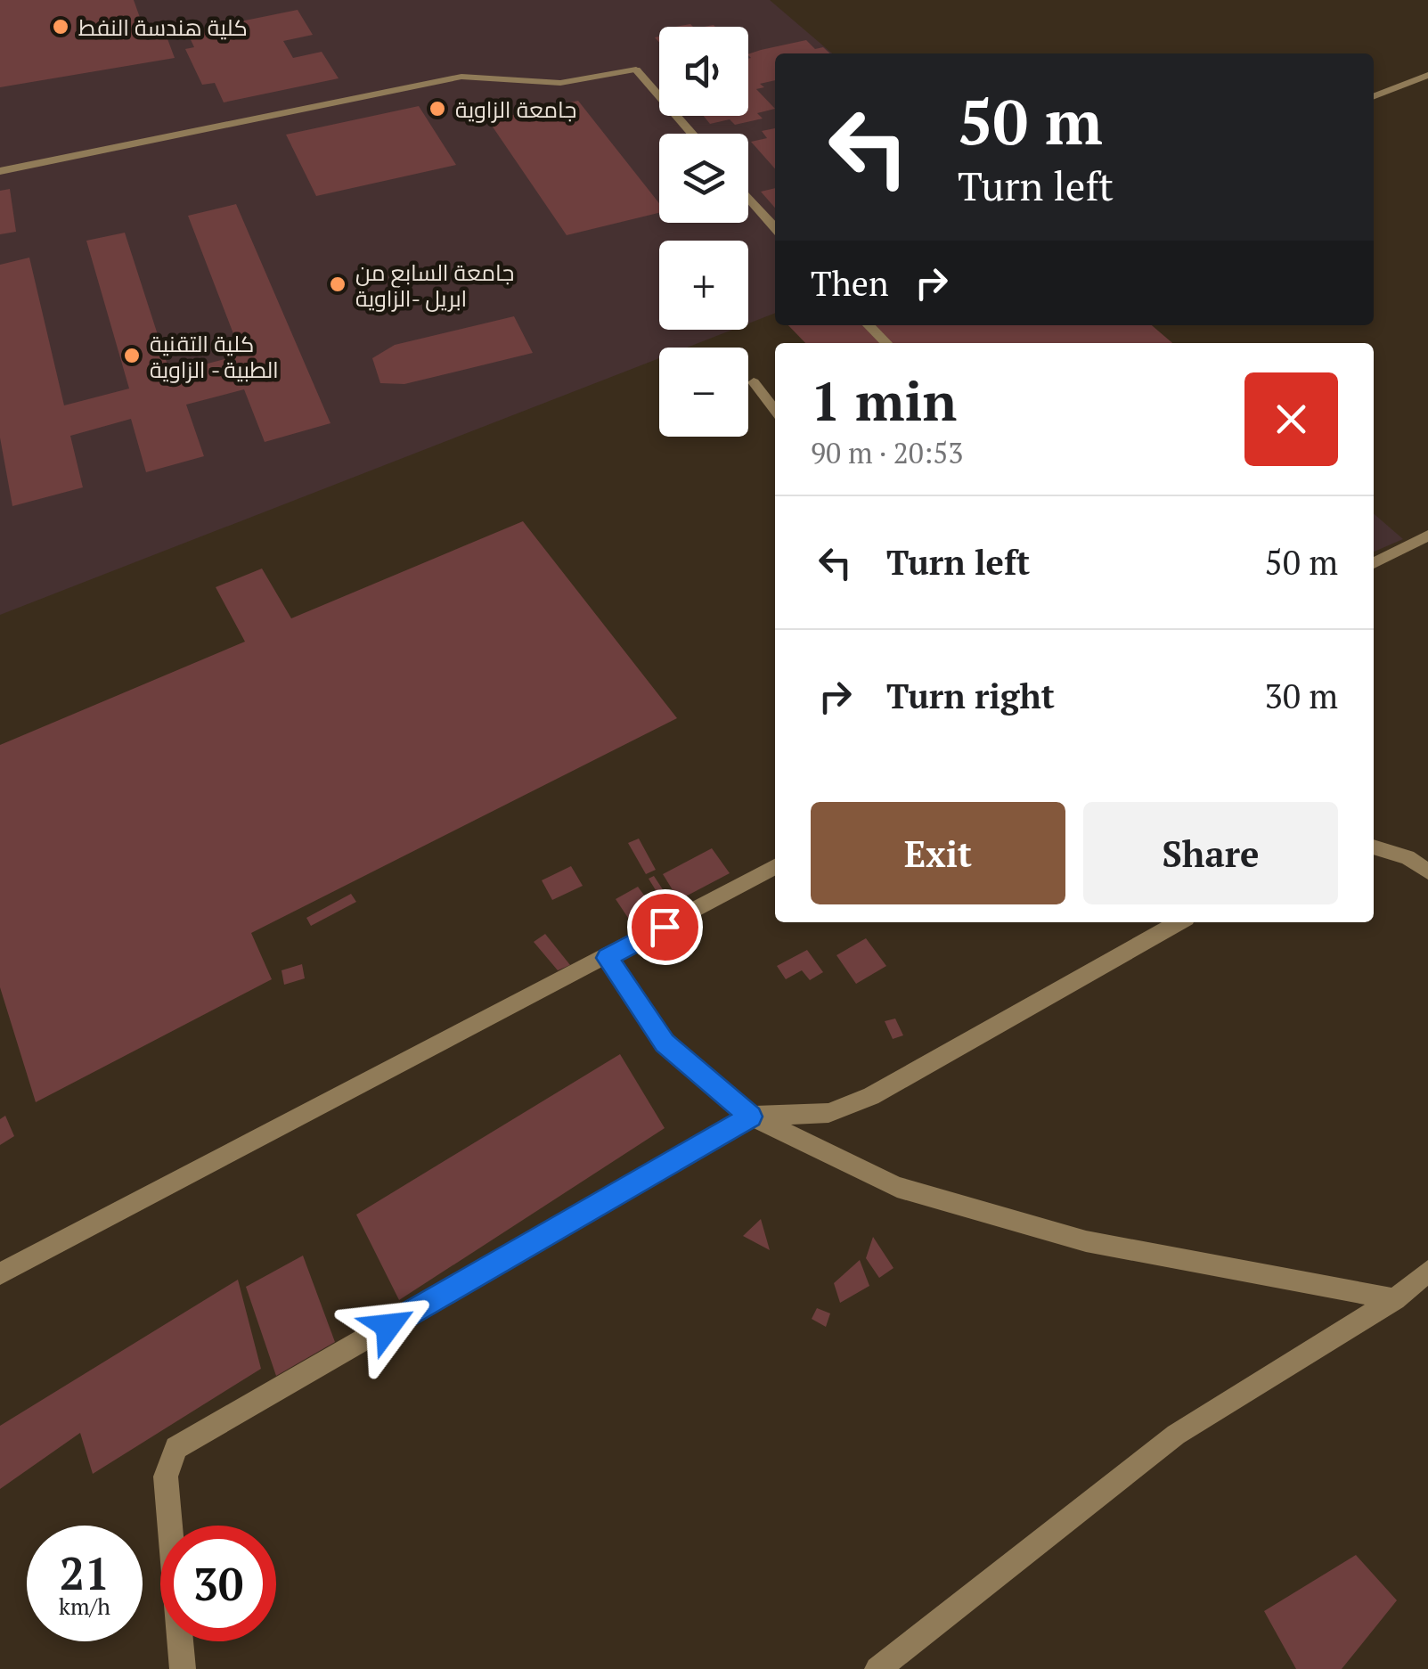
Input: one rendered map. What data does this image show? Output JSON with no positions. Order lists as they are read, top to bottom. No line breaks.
{"places":["كلية هندسة النفط","جامعة الزاوية","جامعة السابع من ابريل -الزاوية","كلية التقنية الطبية - الزاوية"],"page":{"map_buttons":["+","−"],"turn":["50 m","Turn left"],"then":"Then","heading":["1 min","90 m · 20:53"],"list":[{"name":"Turn left","value":"50 m"},{"name":"Turn right","value":"30 m"}],"buttons":["Exit","Share"],"speed":"21 km/h","limit":"30"}}
